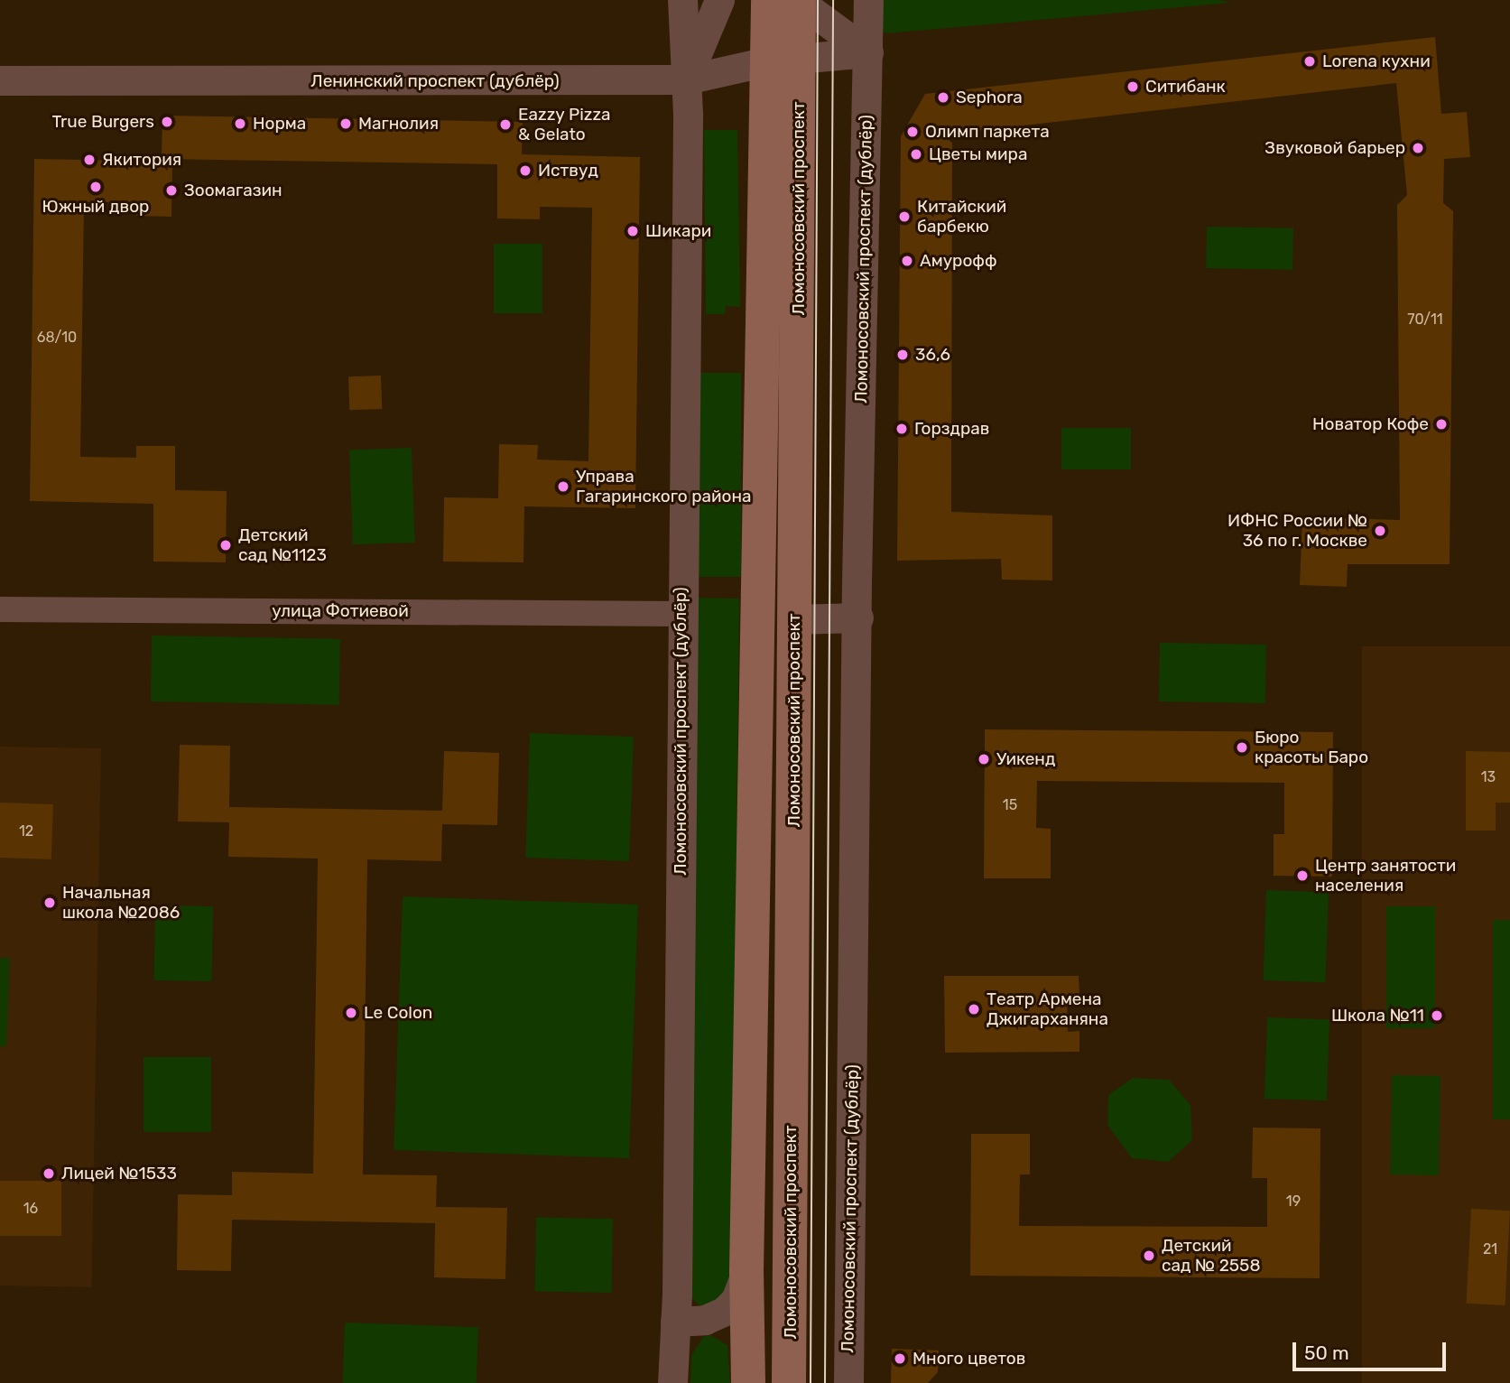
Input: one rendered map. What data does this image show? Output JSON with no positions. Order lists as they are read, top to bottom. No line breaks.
{"streets":{"main road":["Ломоносовский проспект"],"street":["Ленинский проспект (дублёр)","Ломоносовский проспект (дублёр)","улица Фотиевой"]},"crossings":[["Ленинский проспект (дублёр)","Ломоносовский проспект"],["Ленинский проспект (дублёр)","Ломоносовский проспект (дублёр)"],["Ломоносовский проспект (дублёр)","улица Фотиевой"]],"places":["Lorena кухни","Ситибанк","Sephora","True Burgers","Норма","Магнолия","Eazzy Pizza & Gelato","Олимп паркета","Звуковой барьер","Цветы мира","Якитория","Иствуд","Южный двор","Зоомагазин","Китайский барбекю","Шикари","Амурофф","36,6","Новатор Кофе","Горздрав","Управа Гагаринского района","ИФНС России № 36 по г. Москве","Детский сад №1123","Бюро красоты Баро","Уикенд","Центр занятости населения","Начальная школа №2086","Театр Армена Джигарханяна","Le Colon","Школа №11","Лицей №1533","Детский сад № 2558","Много цветов"],"house_numbers":["70/11","68/10","13","15","12","19","16","21"],"scale_bar":"50 m"}
